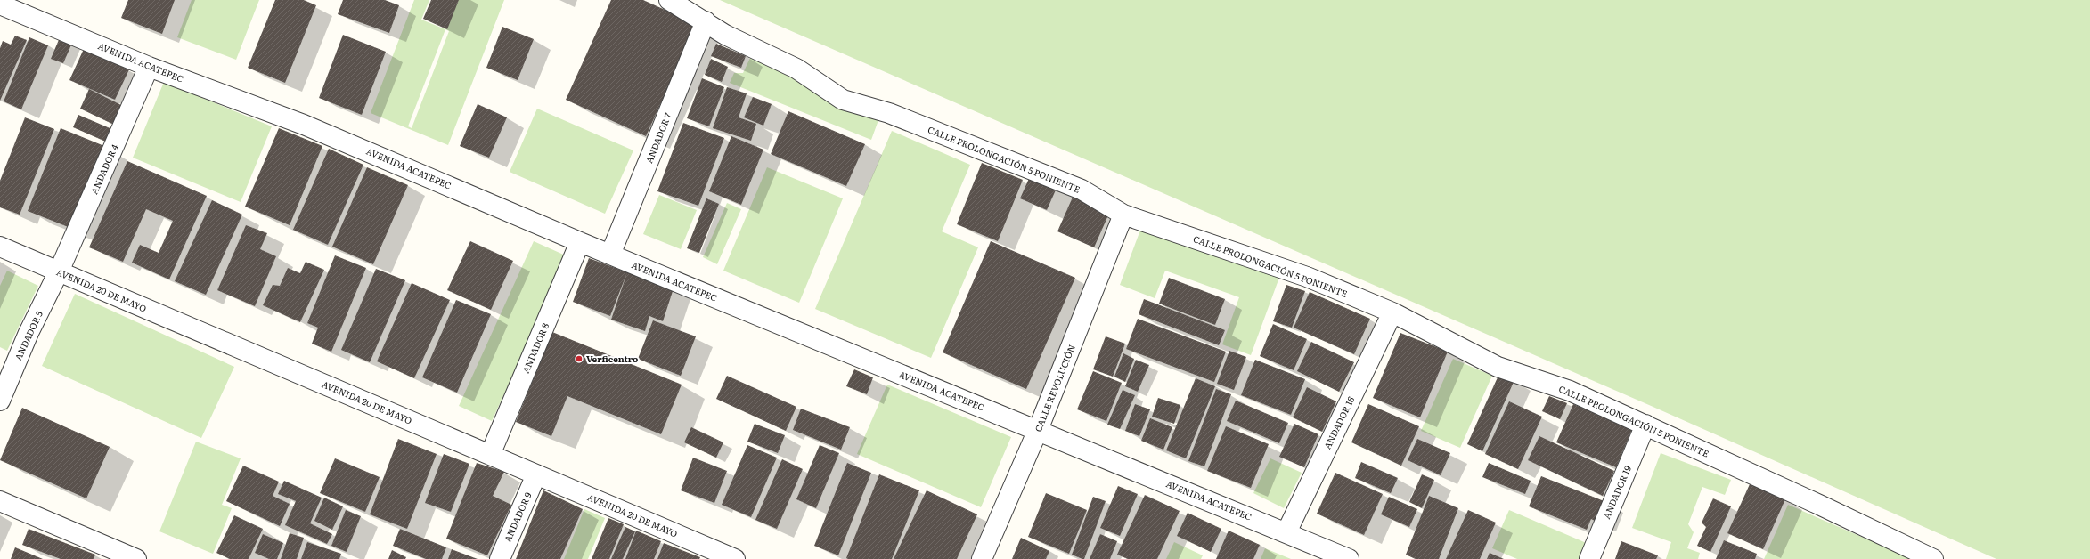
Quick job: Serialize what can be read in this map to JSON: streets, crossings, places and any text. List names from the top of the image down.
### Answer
{
  "streets": {
    "street": [
      "AVENIDA ACATEPEC",
      "ANDADOR 7",
      "CALLE PROLONGACIÓN 5 PONIENTE",
      "ANDADOR 4",
      "AVENIDA 20 DE MAYO",
      "ANDADOR 5",
      "ANDADOR 8",
      "CALLE REVOLUCIÓN",
      "ANDADOR 16",
      "ANDADOR 19",
      "ANDADOR 9"
    ]
  },
  "crossings": [
    ["AVENIDA ACATEPEC", "ANDADOR 7"],
    ["AVENIDA ACATEPEC", "ANDADOR 4"],
    ["AVENIDA ACATEPEC", "ANDADOR 8"],
    ["AVENIDA ACATEPEC", "CALLE REVOLUCIÓN"],
    ["AVENIDA ACATEPEC", "ANDADOR 16"],
    ["ANDADOR 7", "CALLE PROLONGACIÓN 5 PONIENTE"],
    ["CALLE PROLONGACIÓN 5 PONIENTE", "CALLE REVOLUCIÓN"],
    ["CALLE PROLONGACIÓN 5 PONIENTE", "ANDADOR 16"],
    ["CALLE PROLONGACIÓN 5 PONIENTE", "ANDADOR 19"],
    ["ANDADOR 4", "AVENIDA 20 DE MAYO"],
    ["ANDADOR 4", "ANDADOR 5"],
    ["AVENIDA 20 DE MAYO", "ANDADOR 5"],
    ["AVENIDA 20 DE MAYO", "ANDADOR 8"],
    ["AVENIDA 20 DE MAYO", "ANDADOR 9"]
  ],
  "places": ["Verficentro"]
}
